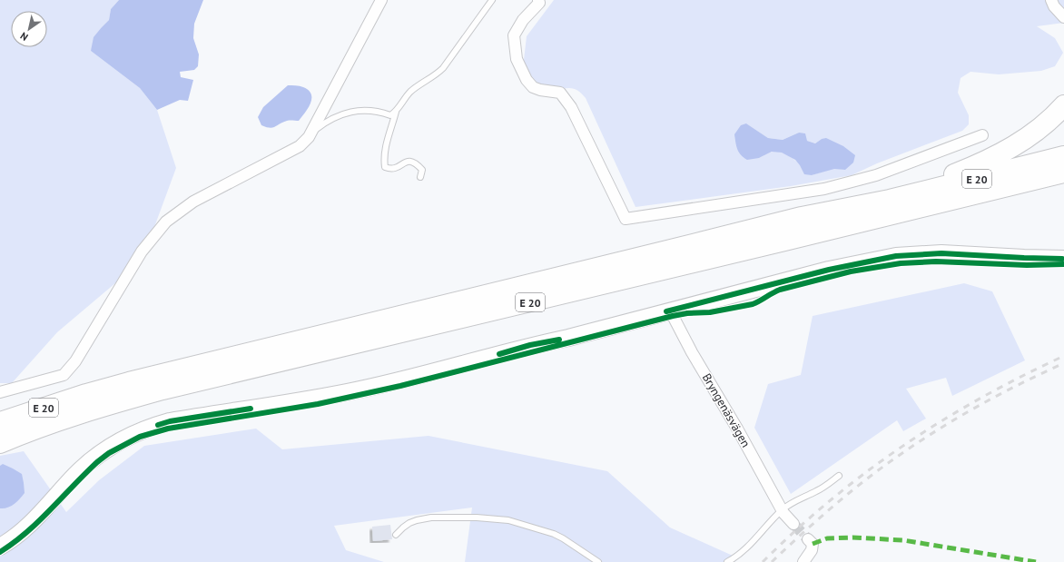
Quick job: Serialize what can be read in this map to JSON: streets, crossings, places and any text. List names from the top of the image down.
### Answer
{
  "streets": {
    "highway": ["E 20"],
    "street": ["Bryngenäsvägen"]
  },
  "north": "bottom left"
}
